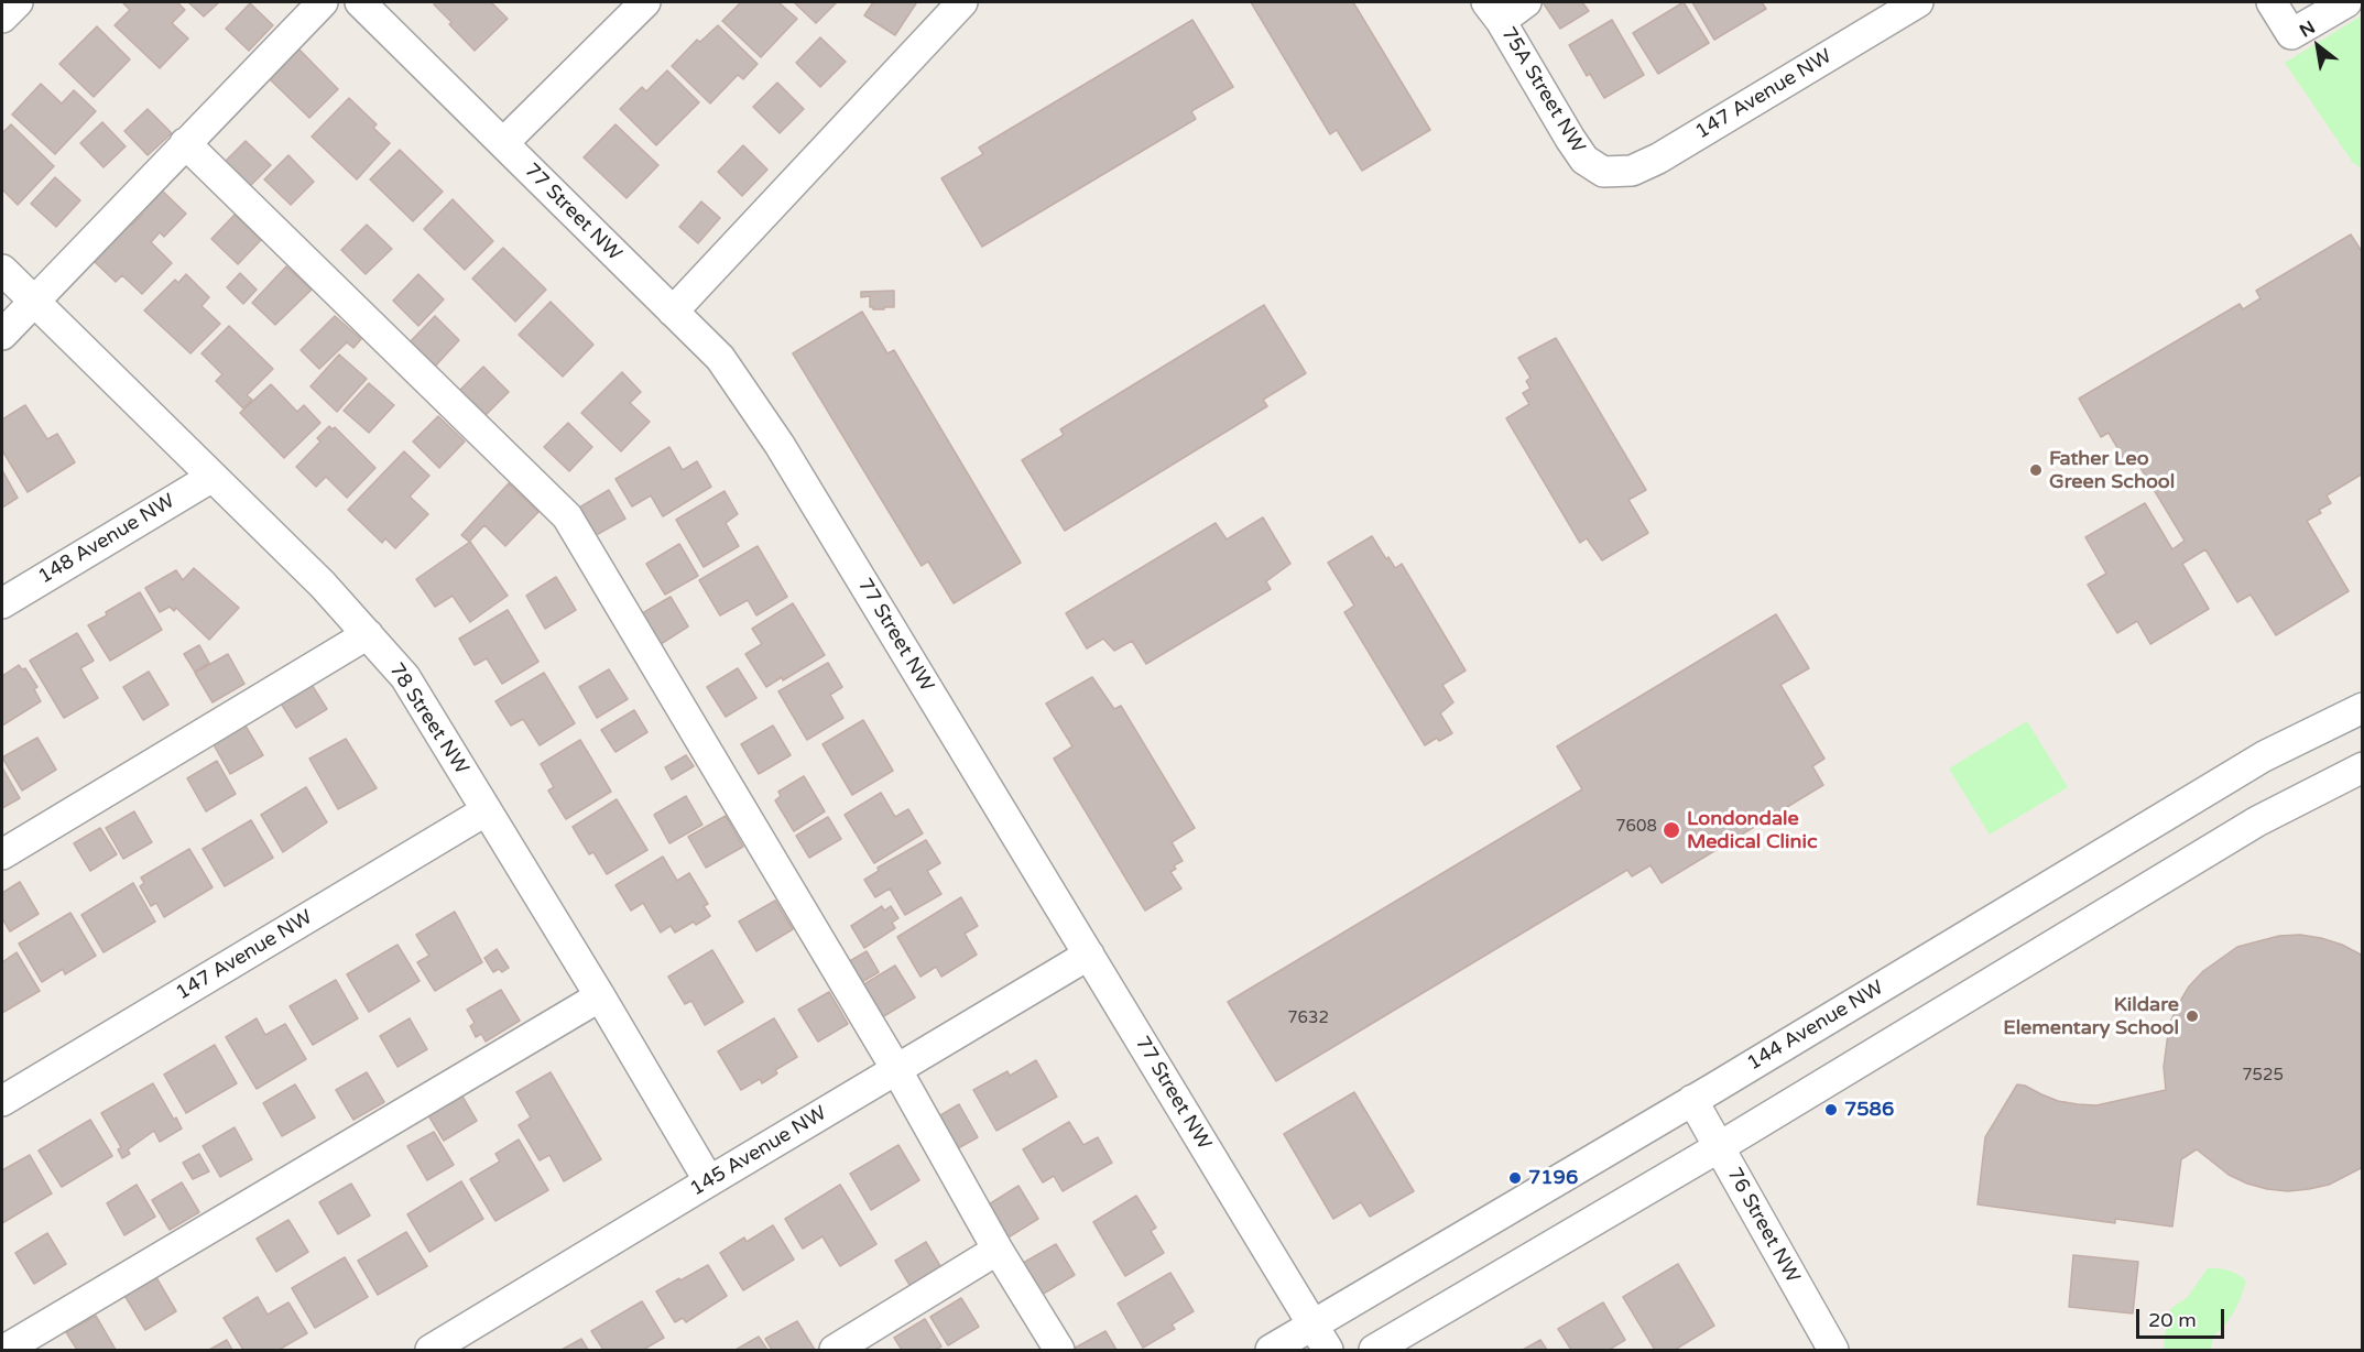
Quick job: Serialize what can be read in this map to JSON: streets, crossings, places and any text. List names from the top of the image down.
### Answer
{
  "streets": {
    "street": [
      "75A Street NW",
      "147 Avenue NW",
      "77 Street NW",
      "148 Avenue NW",
      "78 Street NW",
      "144 Avenue NW",
      "145 Avenue NW",
      "76 Street NW"
    ]
  },
  "crossings": [
    ["75A Street NW", "147 Avenue NW"],
    ["147 Avenue NW", "78 Street NW"],
    ["77 Street NW", "144 Avenue NW"],
    ["77 Street NW", "145 Avenue NW"],
    ["148 Avenue NW", "78 Street NW"],
    ["78 Street NW", "145 Avenue NW"],
    ["144 Avenue NW", "76 Street NW"]
  ],
  "places": [
    "Father Leo Green School",
    "Londondale Medical Clinic",
    "Kildare Elementary School",
    "7586",
    "7196"
  ],
  "house_numbers": ["7608", "7632", "7525"],
  "scale_bar": "20 m",
  "north": "top left"
}
